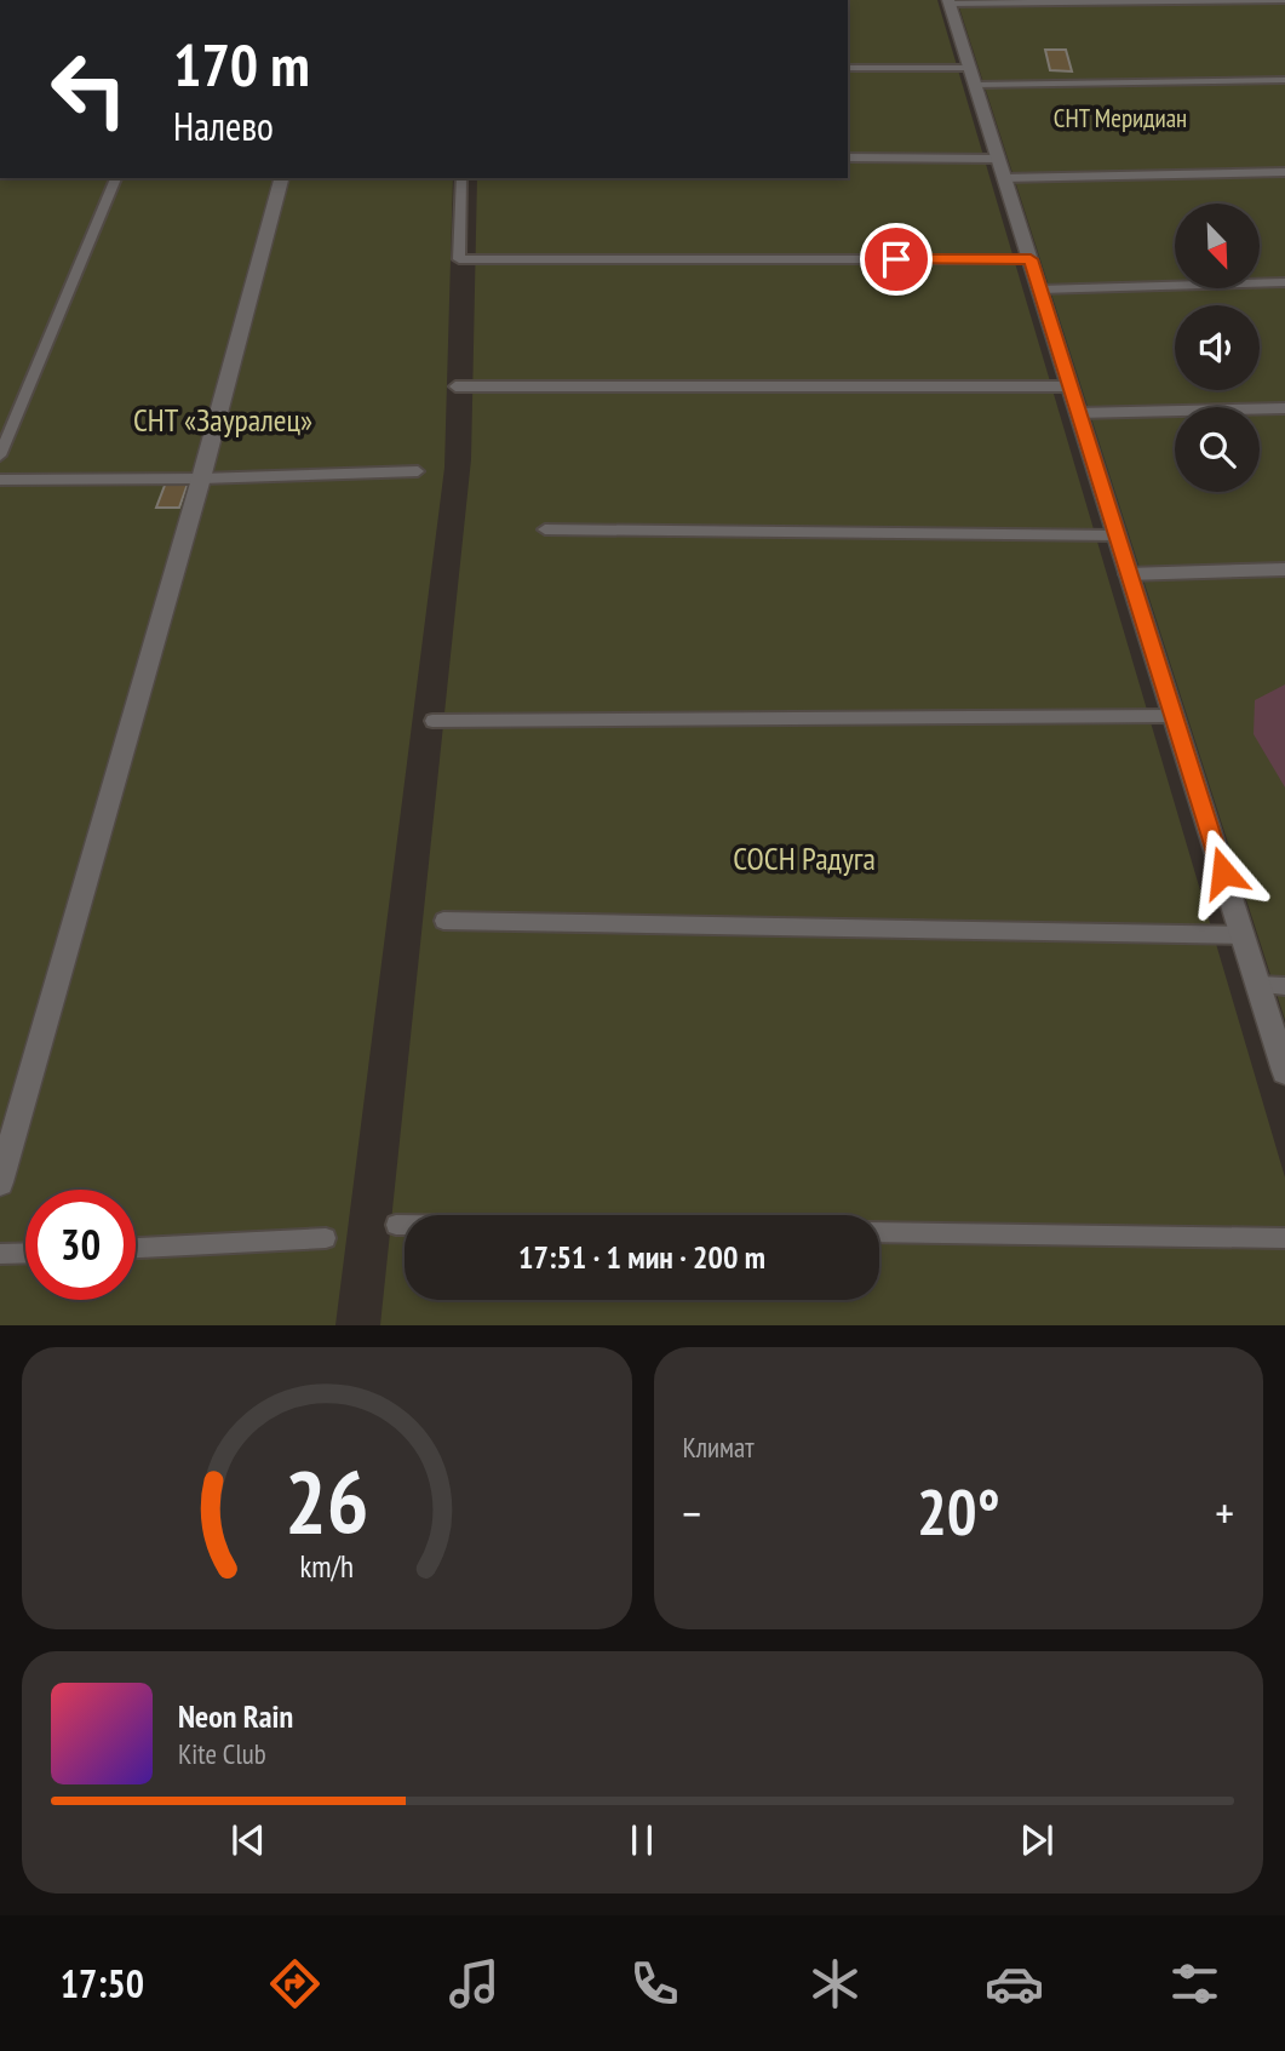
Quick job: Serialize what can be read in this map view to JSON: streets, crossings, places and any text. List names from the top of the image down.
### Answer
{
  "parks": ["СНТ Меридиан", "СНТ «Зауралец»", "СОСН Радуга"],
  "north": "bottom right",
  "page": {
    "turn": ["170 m", "Налево"],
    "limit": "30",
    "trip": "17:51 · 1 мин · 200 m",
    "tile": "Климат",
    "heat": ["−", "20°", "+"],
    "song": ["Neon Rain", "Kite Club"],
    "tabs": "17:50",
    "gauge": ["26", "km/h"]
  }
}
